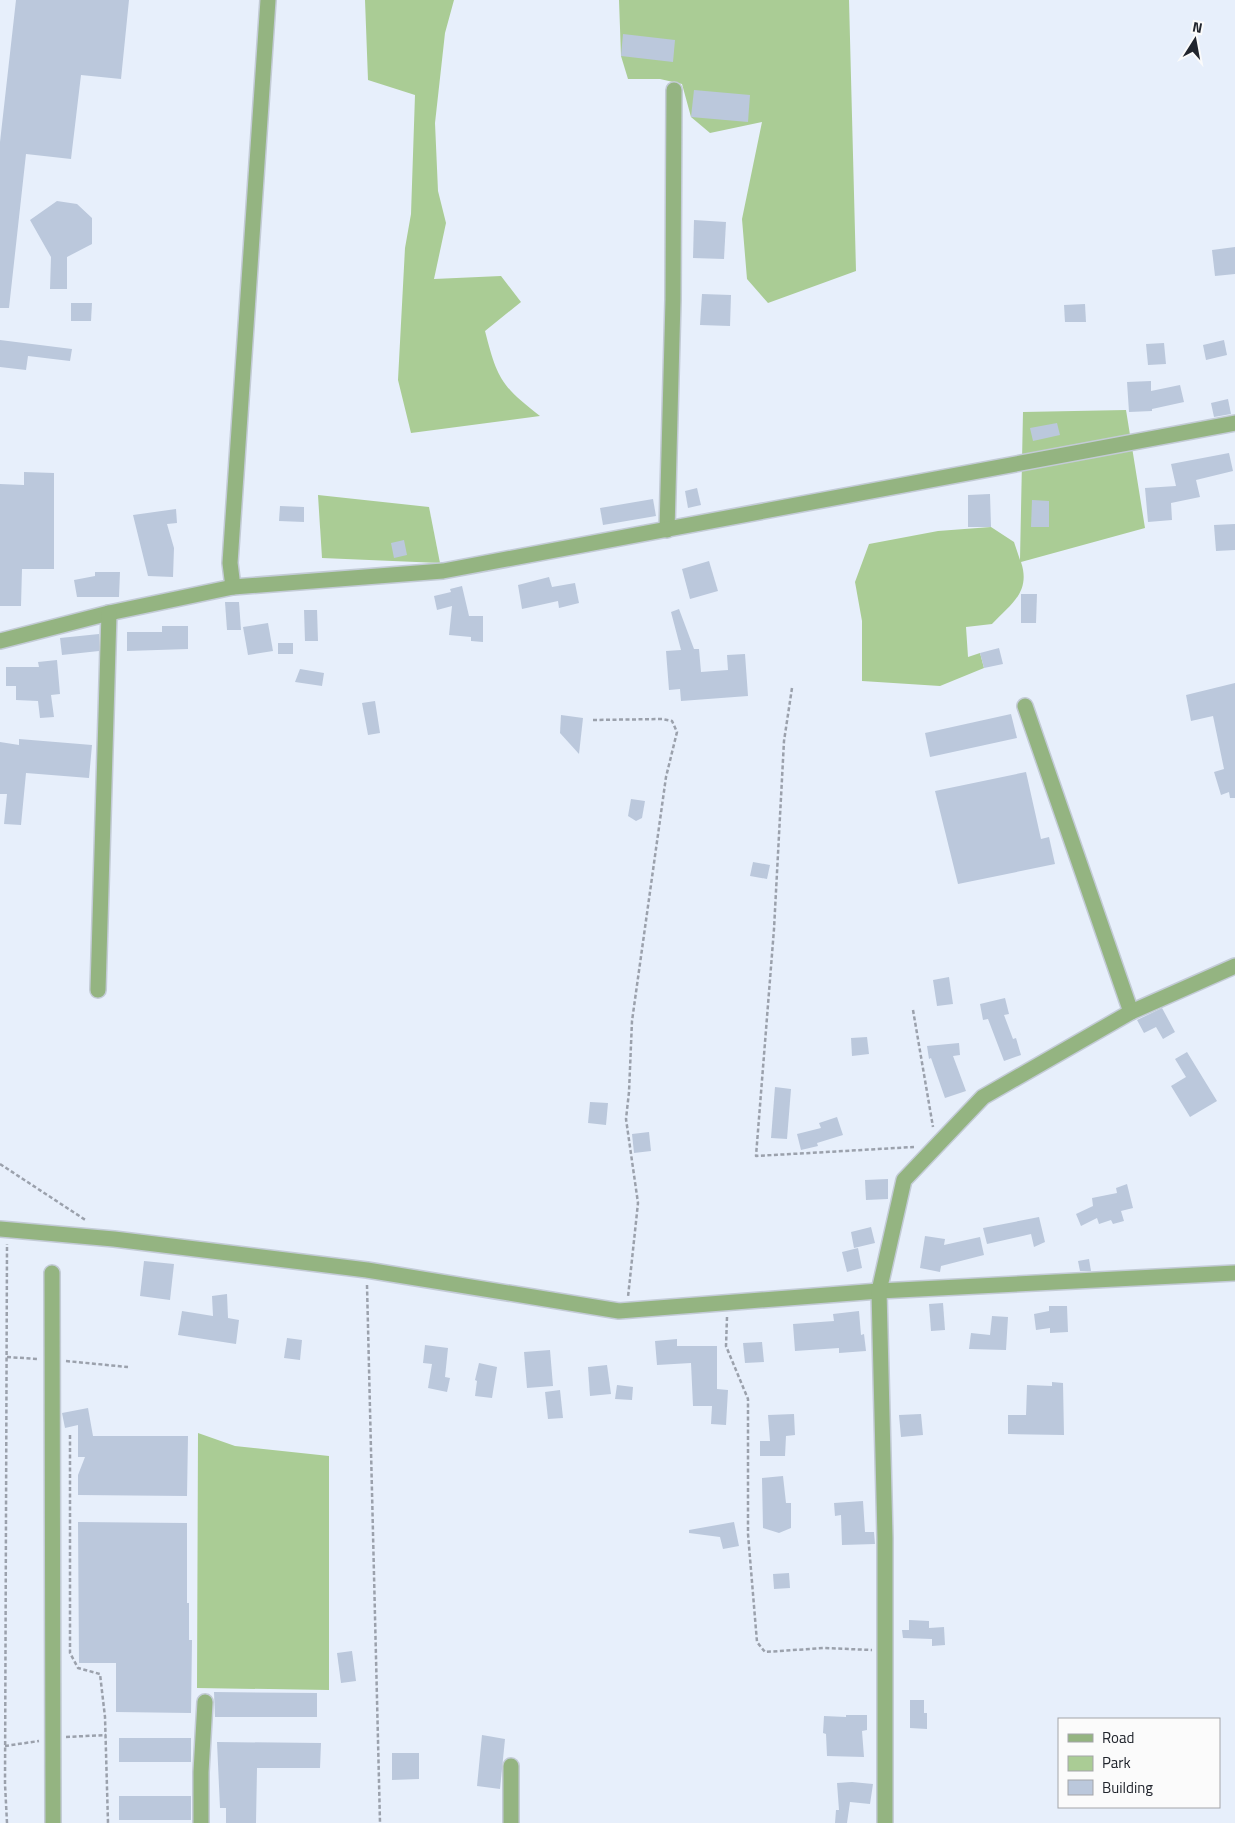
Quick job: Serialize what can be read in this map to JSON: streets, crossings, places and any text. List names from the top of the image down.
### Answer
{
  "legend": ["Road", "Park", "Building"],
  "north": "top"
}
